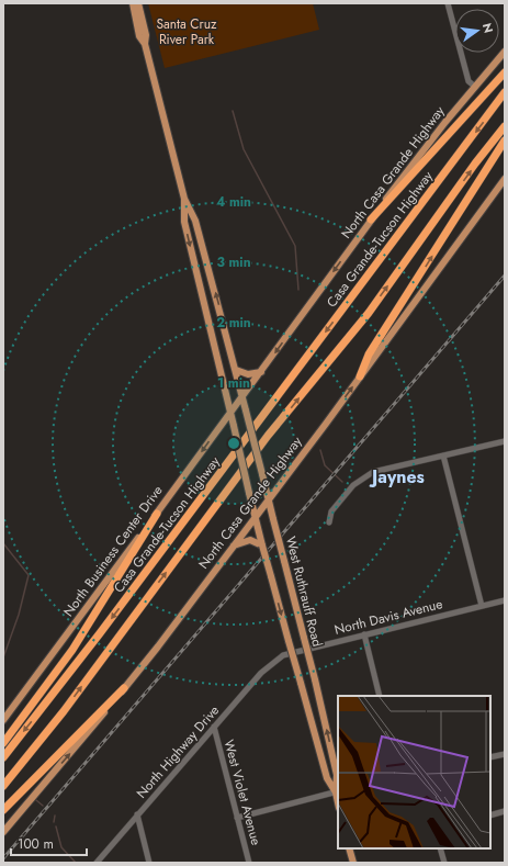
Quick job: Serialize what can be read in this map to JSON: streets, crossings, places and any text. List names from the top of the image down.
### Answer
{
  "streets": {
    "highway": ["Casa Grande-Tucson Highway"],
    "main road": ["North Casa Grande Highway", "North Business Center Drive", "West Ruthrauff Road"],
    "street": ["North Davis Avenue", "North Highway Drive", "West Violet Avenue"]
  },
  "crossings": [
    ["North Casa Grande Highway", "North Business Center Drive"],
    ["North Casa Grande Highway", "West Ruthrauff Road"],
    ["North Business Center Drive", "West Ruthrauff Road"],
    ["North Davis Avenue", "North Highway Drive"],
    ["North Highway Drive", "West Violet Avenue"]
  ],
  "districts": ["Jaynes"],
  "parks": ["Santa Cruz River Park"],
  "scale_bar": "100 m",
  "north": "right",
  "rings": [
    "4 min",
    "3 min",
    "2 min",
    "1 min"
  ]
}
